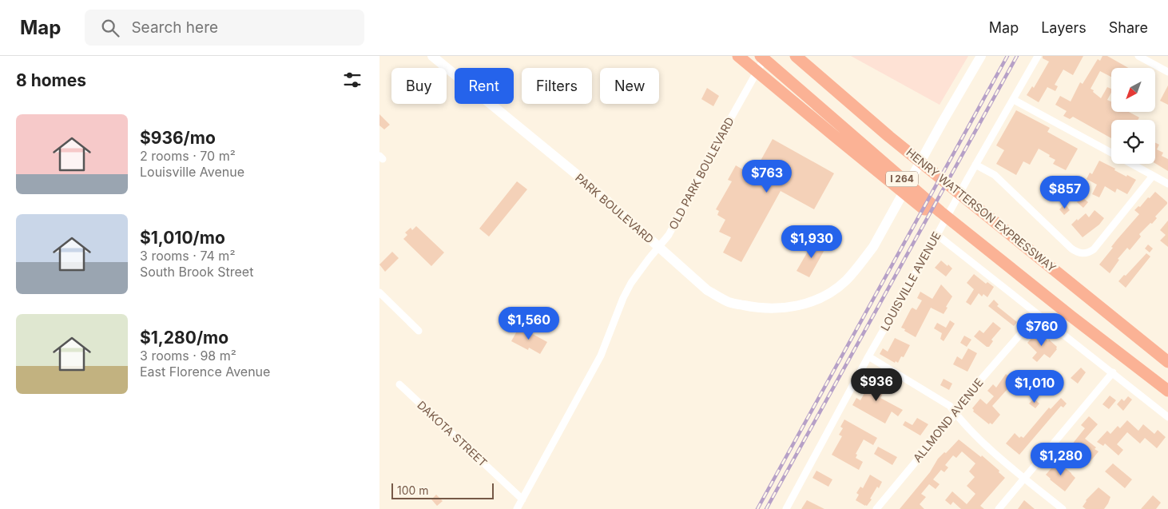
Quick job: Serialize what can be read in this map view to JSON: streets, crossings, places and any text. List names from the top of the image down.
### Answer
{
  "streets": {
    "highway": ["I 264", "HENRY WATTERSON EXPRESSWAY"],
    "main road": ["PARK BOULEVARD"],
    "street": [
      "OLD PARK BOULEVARD",
      "LOUISVILLE AVENUE",
      "ALLMOND AVENUE",
      "DAKOTA STREET"
    ]
  },
  "crossings": [
    ["OLD PARK BOULEVARD", "PARK BOULEVARD"],
    ["PARK BOULEVARD", "DAKOTA STREET"]
  ],
  "scale_bar": "100 m",
  "north": "bottom left",
  "page": {
    "header": "Map",
    "search": "Search here",
    "nav": ["Map", "Layers", "Share"],
    "heading": "8 homes",
    "chip": [
      "Buy",
      "Rent",
      "Filters",
      "New"
    ],
    "list": [
      {
        "name": "$936/mo",
        "note": "2 rooms · 70 m² · Louisville Avenue"
      },
      {
        "name": "$1,010/mo",
        "note": "3 rooms · 74 m² · South Brook Street"
      },
      {
        "name": "$1,280/mo",
        "note": "3 rooms · 98 m² · East Florence Avenue"
      }
    ],
    "price": [
      "$763",
      "$857",
      "$1,930",
      "$1,560",
      "$760",
      "$936",
      "$1,010",
      "$1,280"
    ],
    "scale": "100 m"
  }
}
